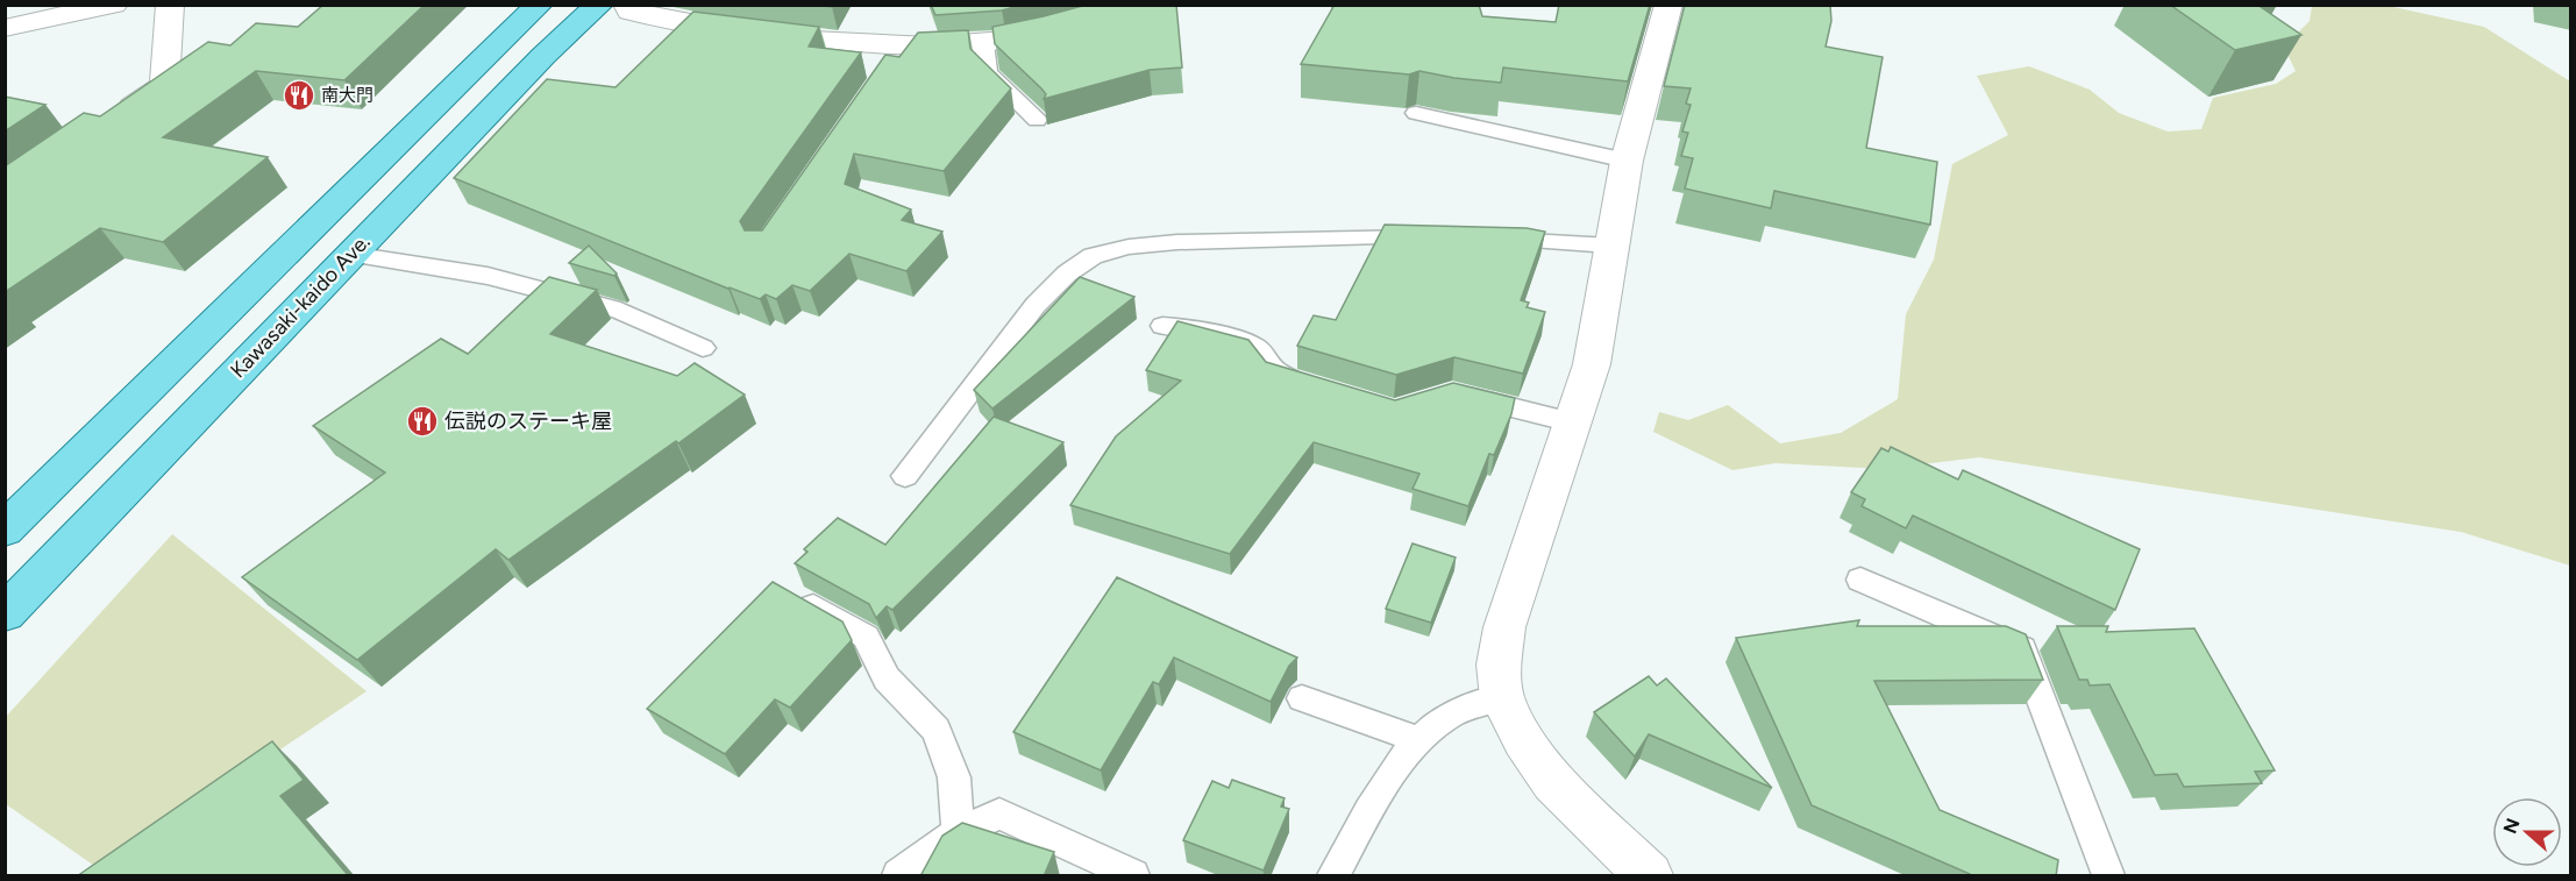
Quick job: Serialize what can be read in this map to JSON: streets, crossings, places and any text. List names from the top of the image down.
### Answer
{
  "streets": {
    "main road": ["Kawasaki-kaido Ave."]
  },
  "places": {
    "restaurant": ["南大門", "伝説のステーキ屋"]
  },
  "north": "left"
}
